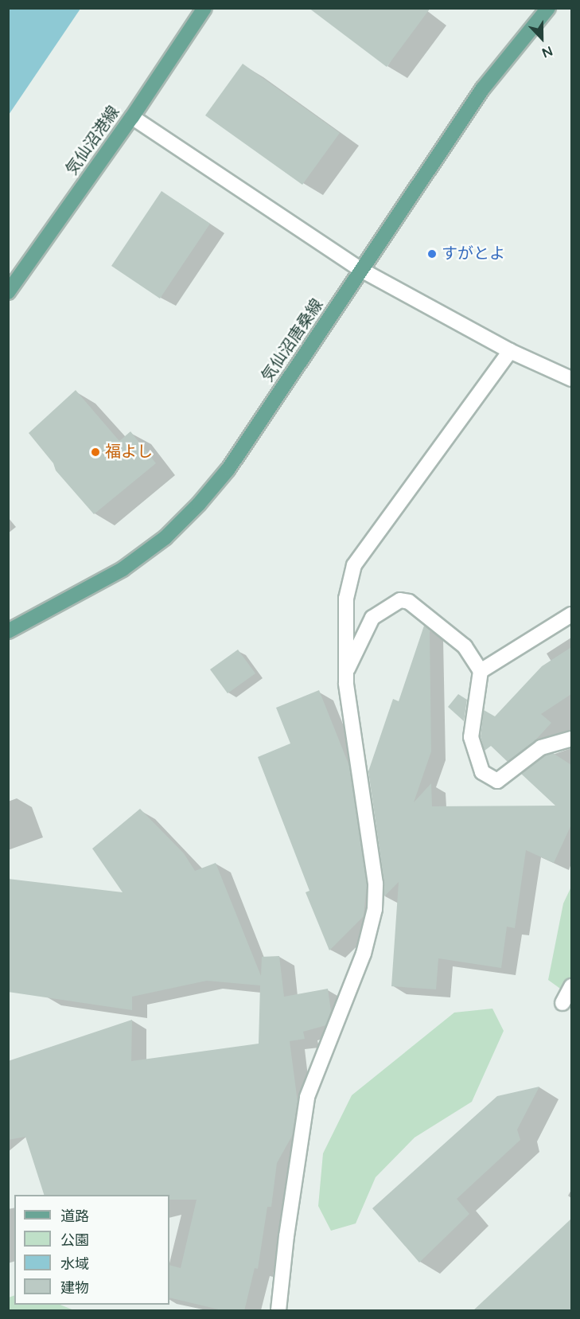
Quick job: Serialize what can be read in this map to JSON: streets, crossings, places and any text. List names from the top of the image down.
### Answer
{
  "streets": {
    "main road": ["気仙沼港線", "気仙沼唐桑線"]
  },
  "places": ["すがとよ", "福よし"],
  "legend": [
    "道路",
    "公園",
    "水域",
    "建物"
  ],
  "north": "bottom"
}
